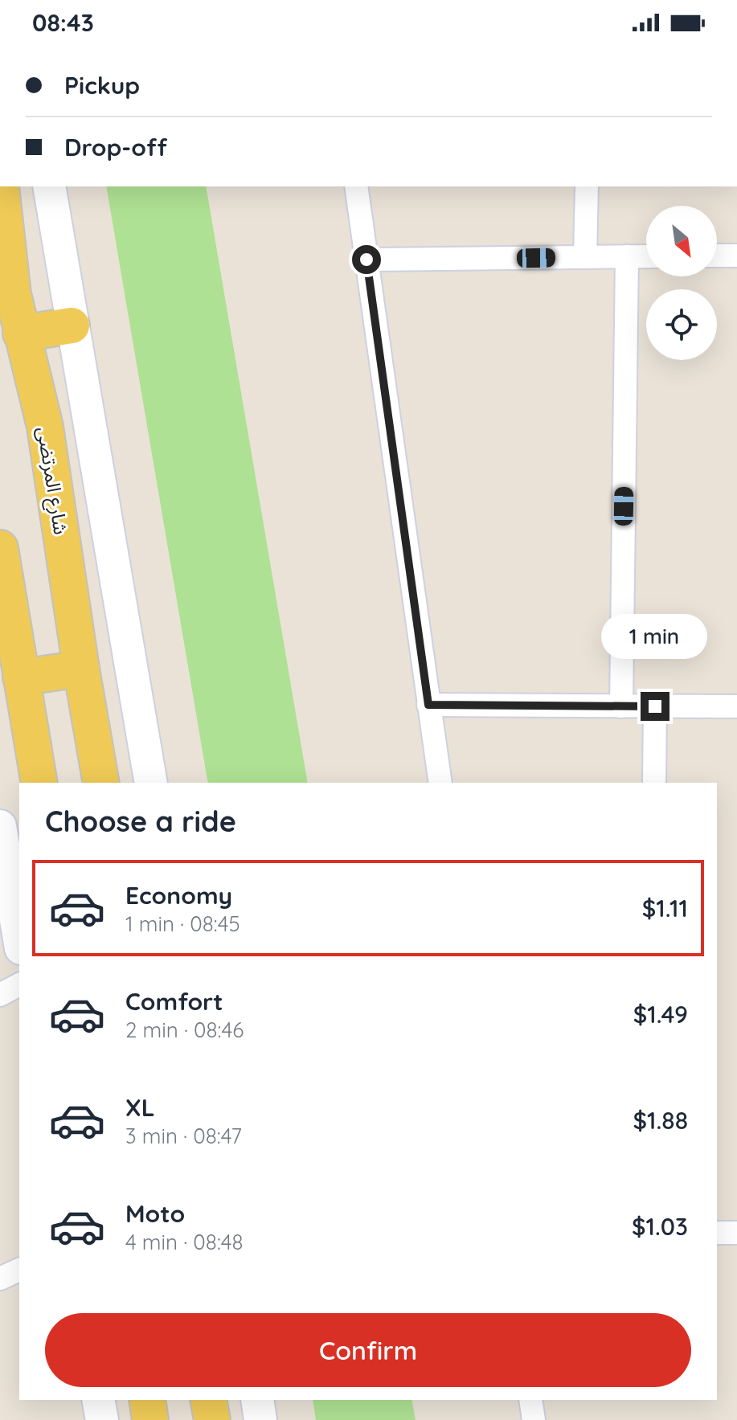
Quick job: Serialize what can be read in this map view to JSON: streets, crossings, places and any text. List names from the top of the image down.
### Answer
{
  "streets": {
    "main road": ["شارع المرتضى"]
  },
  "north": "bottom right",
  "page": {
    "status": "08:43",
    "banner": ["Pickup", "Drop-off"],
    "bubble": "1 min",
    "heading": "Choose a ride",
    "list": [
      {
        "name": "Economy",
        "note": "1 min · 08:45",
        "value": "$1.11"
      },
      {
        "name": "Comfort",
        "note": "2 min · 08:46",
        "value": "$1.49"
      },
      {
        "name": "XL",
        "note": "3 min · 08:47",
        "value": "$1.88"
      },
      {
        "name": "Moto",
        "note": "4 min · 08:48",
        "value": "$1.03"
      }
    ],
    "buttons": "Confirm"
  }
}
